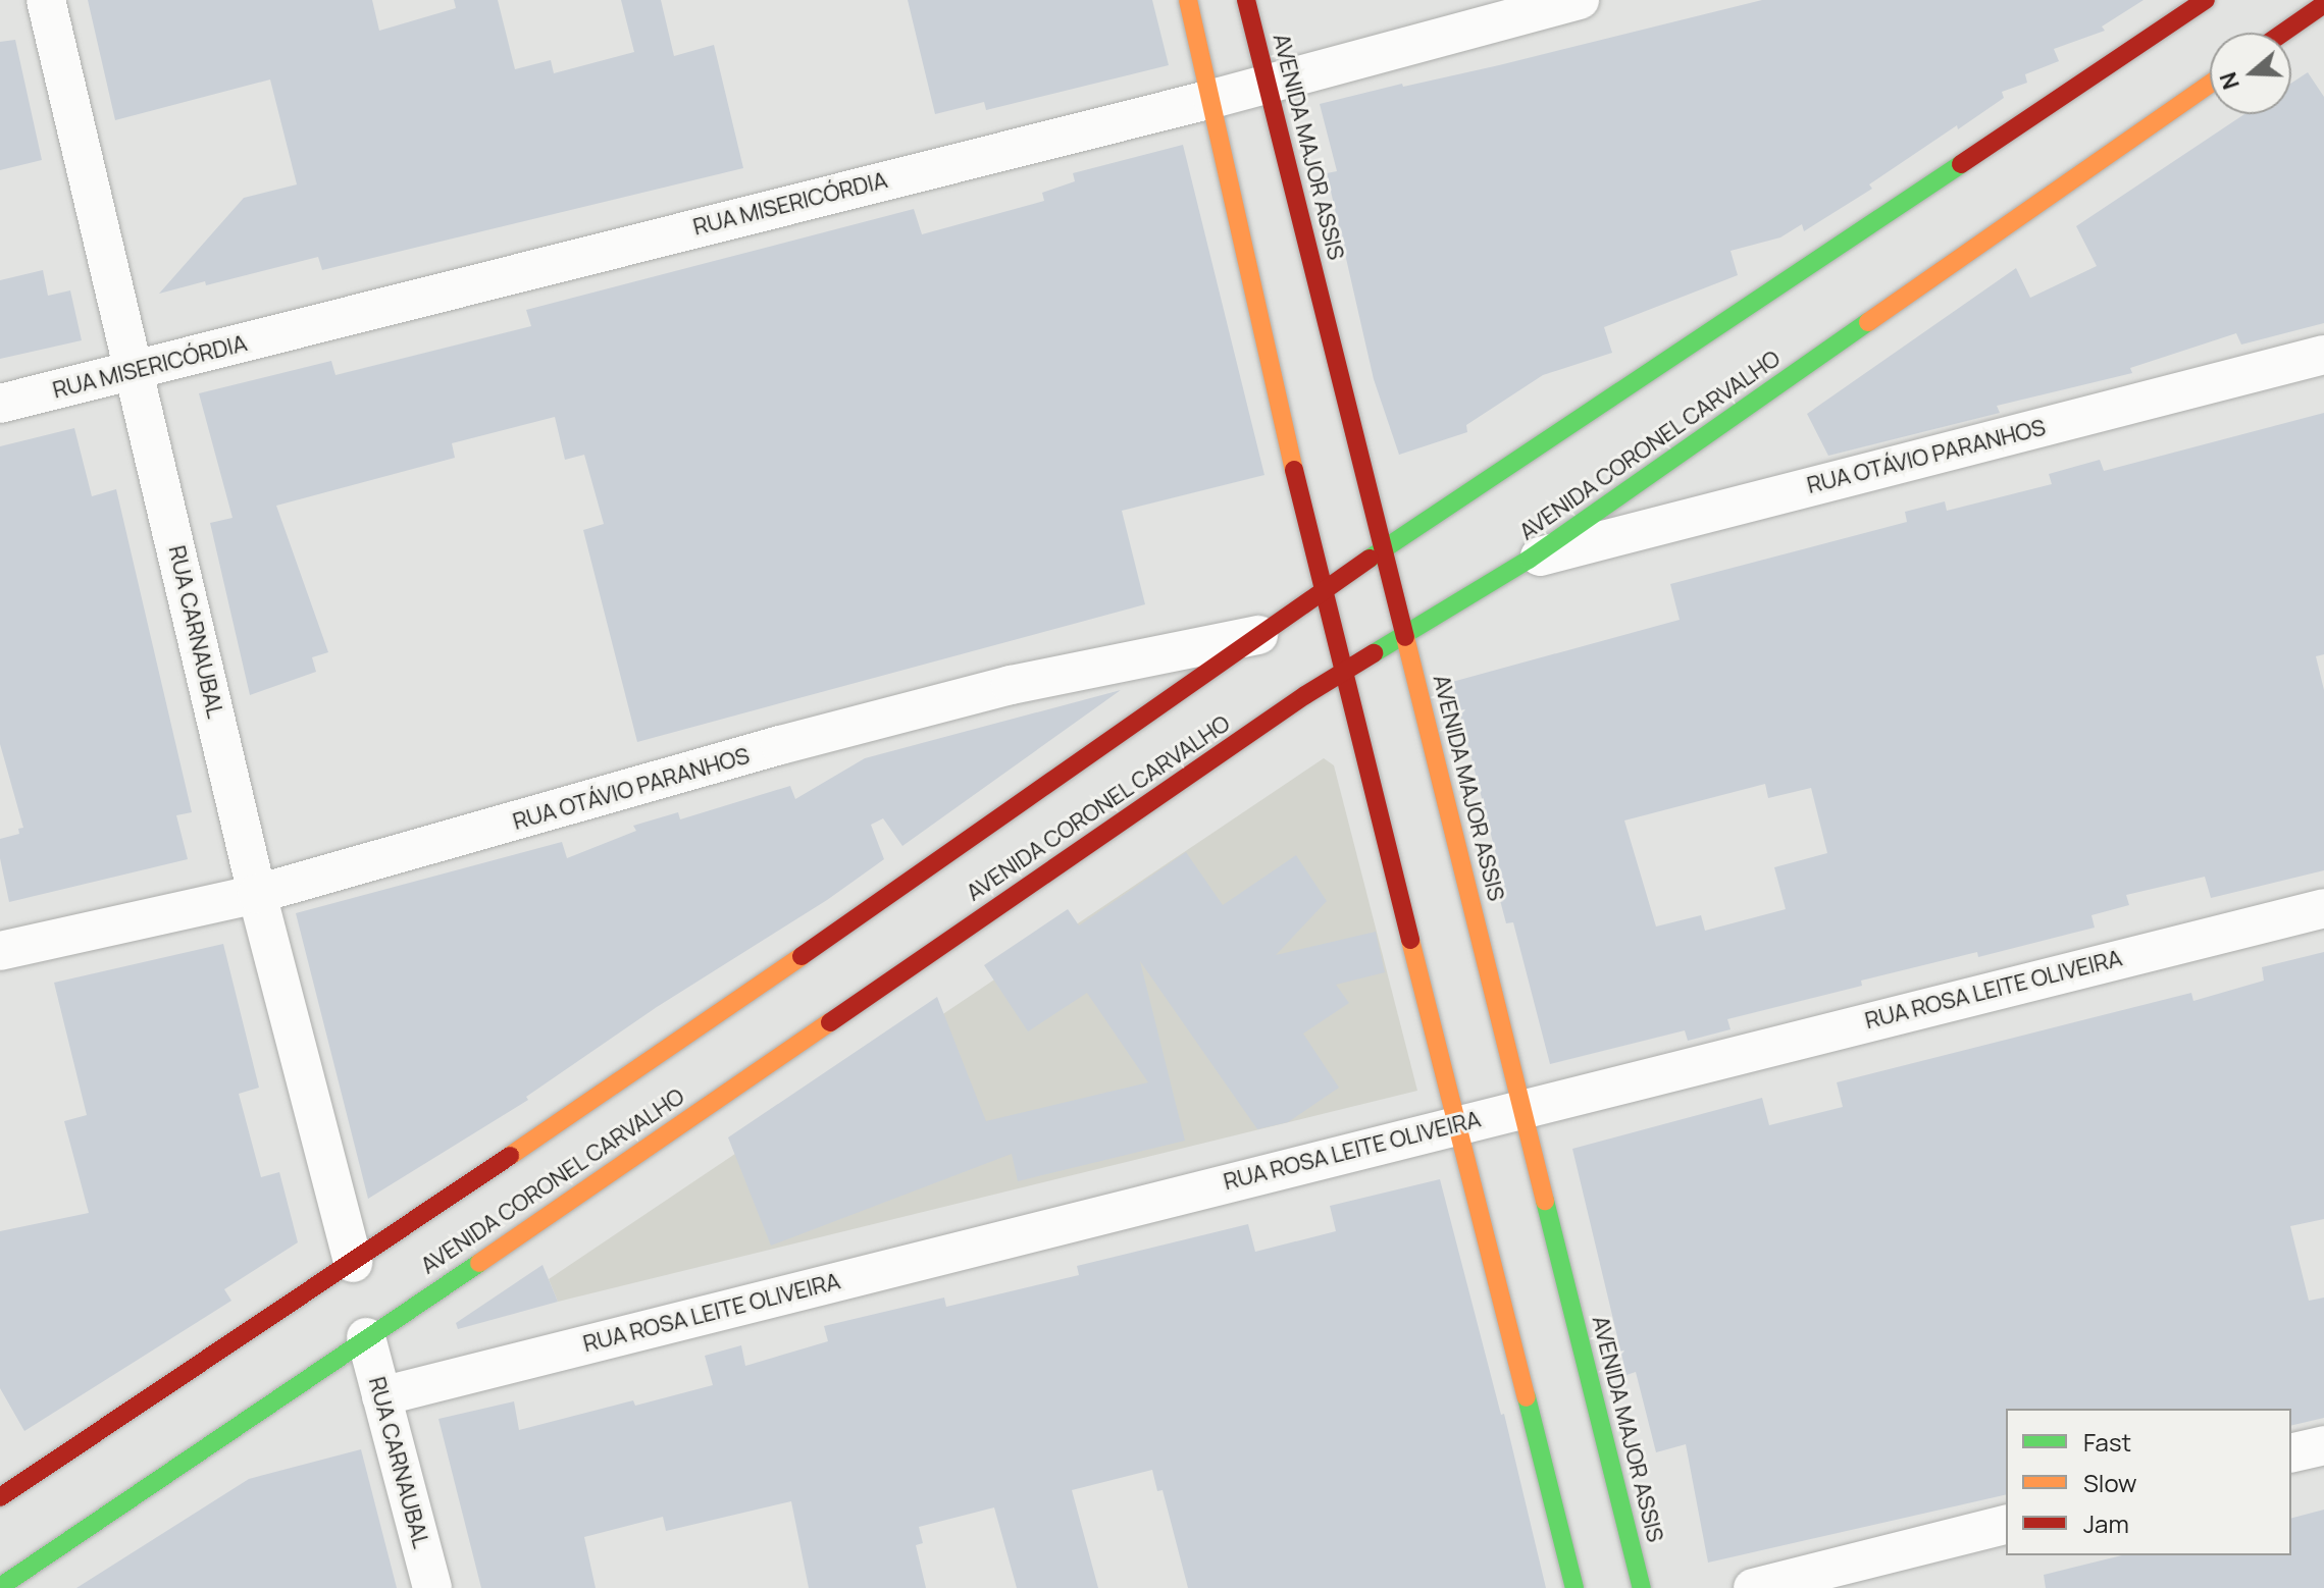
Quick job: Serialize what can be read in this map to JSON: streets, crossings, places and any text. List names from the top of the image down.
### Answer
{
  "streets": {
    "main road": ["AVENIDA MAJOR ASSIS", "AVENIDA CORONEL CARVALHO"],
    "street": [
      "RUA MISERICÓRDIA",
      "RUA OTÁVIO PARANHOS",
      "RUA CARNAUBAL",
      "RUA ROSA LEITE OLIVEIRA"
    ]
  },
  "crossings": [
    ["AVENIDA MAJOR ASSIS", "RUA MISERICÓRDIA"],
    ["AVENIDA MAJOR ASSIS", "AVENIDA CORONEL CARVALHO"],
    ["AVENIDA MAJOR ASSIS", "RUA ROSA LEITE OLIVEIRA"],
    ["RUA MISERICÓRDIA", "RUA CARNAUBAL"],
    ["AVENIDA CORONEL CARVALHO", "RUA OTÁVIO PARANHOS"],
    ["AVENIDA CORONEL CARVALHO", "RUA CARNAUBAL"],
    ["RUA OTÁVIO PARANHOS", "RUA CARNAUBAL"],
    ["RUA CARNAUBAL", "RUA ROSA LEITE OLIVEIRA"]
  ],
  "legend": ["Fast", "Slow", "Jam"],
  "north": "left"
}
